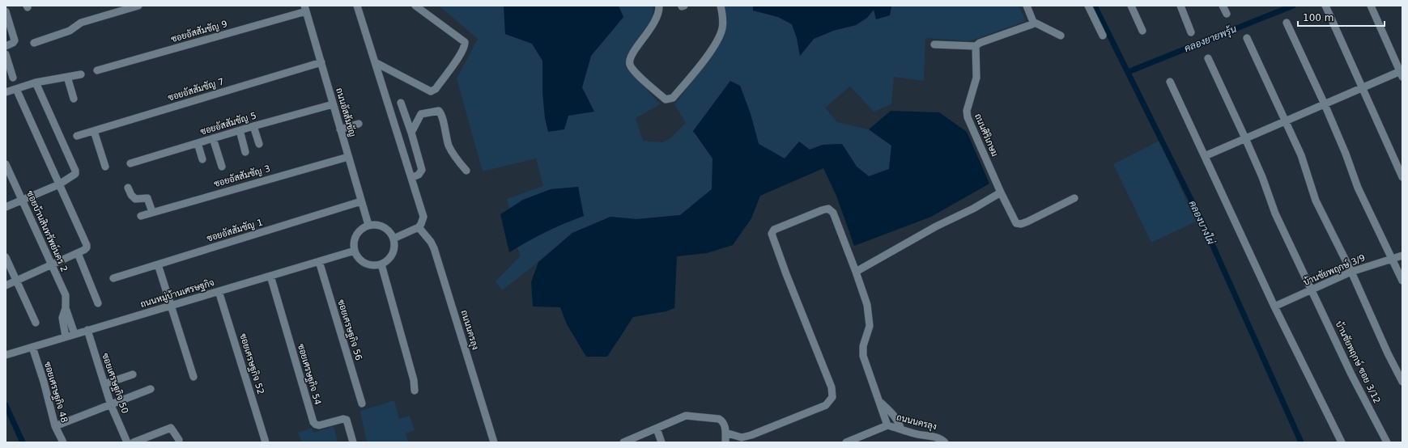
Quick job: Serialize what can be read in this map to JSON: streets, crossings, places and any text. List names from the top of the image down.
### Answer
{
  "streets": {
    "street": [
      "ซอยอัสสัมชัญ 9",
      "ซอยอัสสัมชัญ 7",
      "ถนนอัสสัมชัญ",
      "ซอยอัสสัมชัญ 5",
      "ถนนศิริเกษม",
      "ซอยอัสสัมชัญ 3",
      "ซอยอัสสัมชัญ 1",
      "ซอยบ้านสินทรัพย์นคร 2",
      "บ้านชัยพฤกษ์ 3/9",
      "ถนนหมู่บ้านเศรษฐกิจ",
      "ซอยเศรษฐกิจ 56",
      "ถนนนครลุง",
      "บ้านชัยพฤกษ์ ซอย 3/12",
      "ซอยเศรษฐกิจ 52",
      "ซอยเศรษฐกิจ 54",
      "ซอยเศรษฐกิจ 50",
      "ซอยเศรษฐกิจ 48"
    ]
  },
  "crossings": [
    ["ซอยอัสสัมชัญ 9", "ถนนอัสสัมชัญ"],
    ["ซอยอัสสัมชัญ 7", "ถนนอัสสัมชัญ"],
    ["ถนนอัสสัมชัญ", "ซอยอัสสัมชัญ 5"],
    ["ถนนอัสสัมชัญ", "ซอยอัสสัมชัญ 3"],
    ["ถนนอัสสัมชัญ", "ซอยอัสสัมชัญ 1"],
    ["ถนนอัสสัมชัญ", "ถนนหมู่บ้านเศรษฐกิจ"],
    ["ซอยบ้านสินทรัพย์นคร 2", "ถนนหมู่บ้านเศรษฐกิจ"],
    ["บ้านชัยพฤกษ์ 3/9", "บ้านชัยพฤกษ์ ซอย 3/12"],
    ["ถนนหมู่บ้านเศรษฐกิจ", "ซอยเศรษฐกิจ 56"],
    ["ถนนหมู่บ้านเศรษฐกิจ", "ซอยเศรษฐกิจ 52"],
    ["ถนนหมู่บ้านเศรษฐกิจ", "ซอยเศรษฐกิจ 54"],
    ["ถนนหมู่บ้านเศรษฐกิจ", "ซอยเศรษฐกิจ 50"],
    ["ถนนหมู่บ้านเศรษฐกิจ", "ซอยเศรษฐกิจ 48"]
  ],
  "water": ["คลองยายพรุ้น", "คลองบางไผ่"],
  "scale_bar": "100 m"
}
